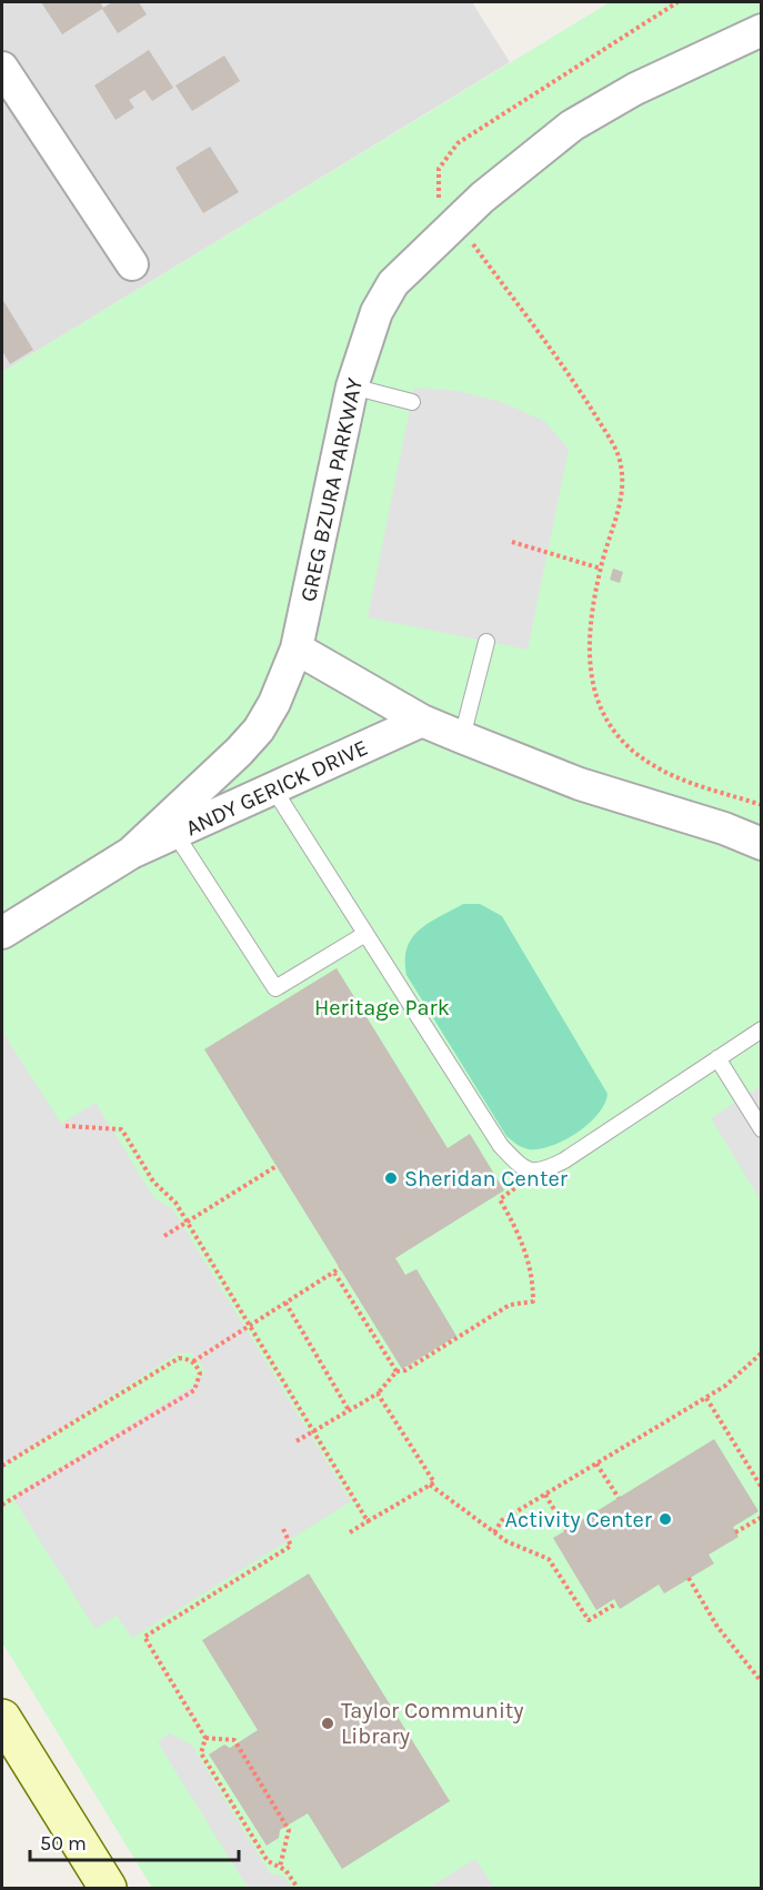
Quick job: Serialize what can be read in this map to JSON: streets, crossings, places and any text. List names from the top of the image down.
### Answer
{
  "streets": {
    "street": ["GREG BZURA PARKWAY", "ANDY GERICK DRIVE"]
  },
  "crossings": [
    ["GREG BZURA PARKWAY", "ANDY GERICK DRIVE"]
  ],
  "parks": ["Heritage Park"],
  "places": ["Sheridan Center", "Activity Center", "Taylor Community Library"],
  "scale_bar": "50 m"
}
